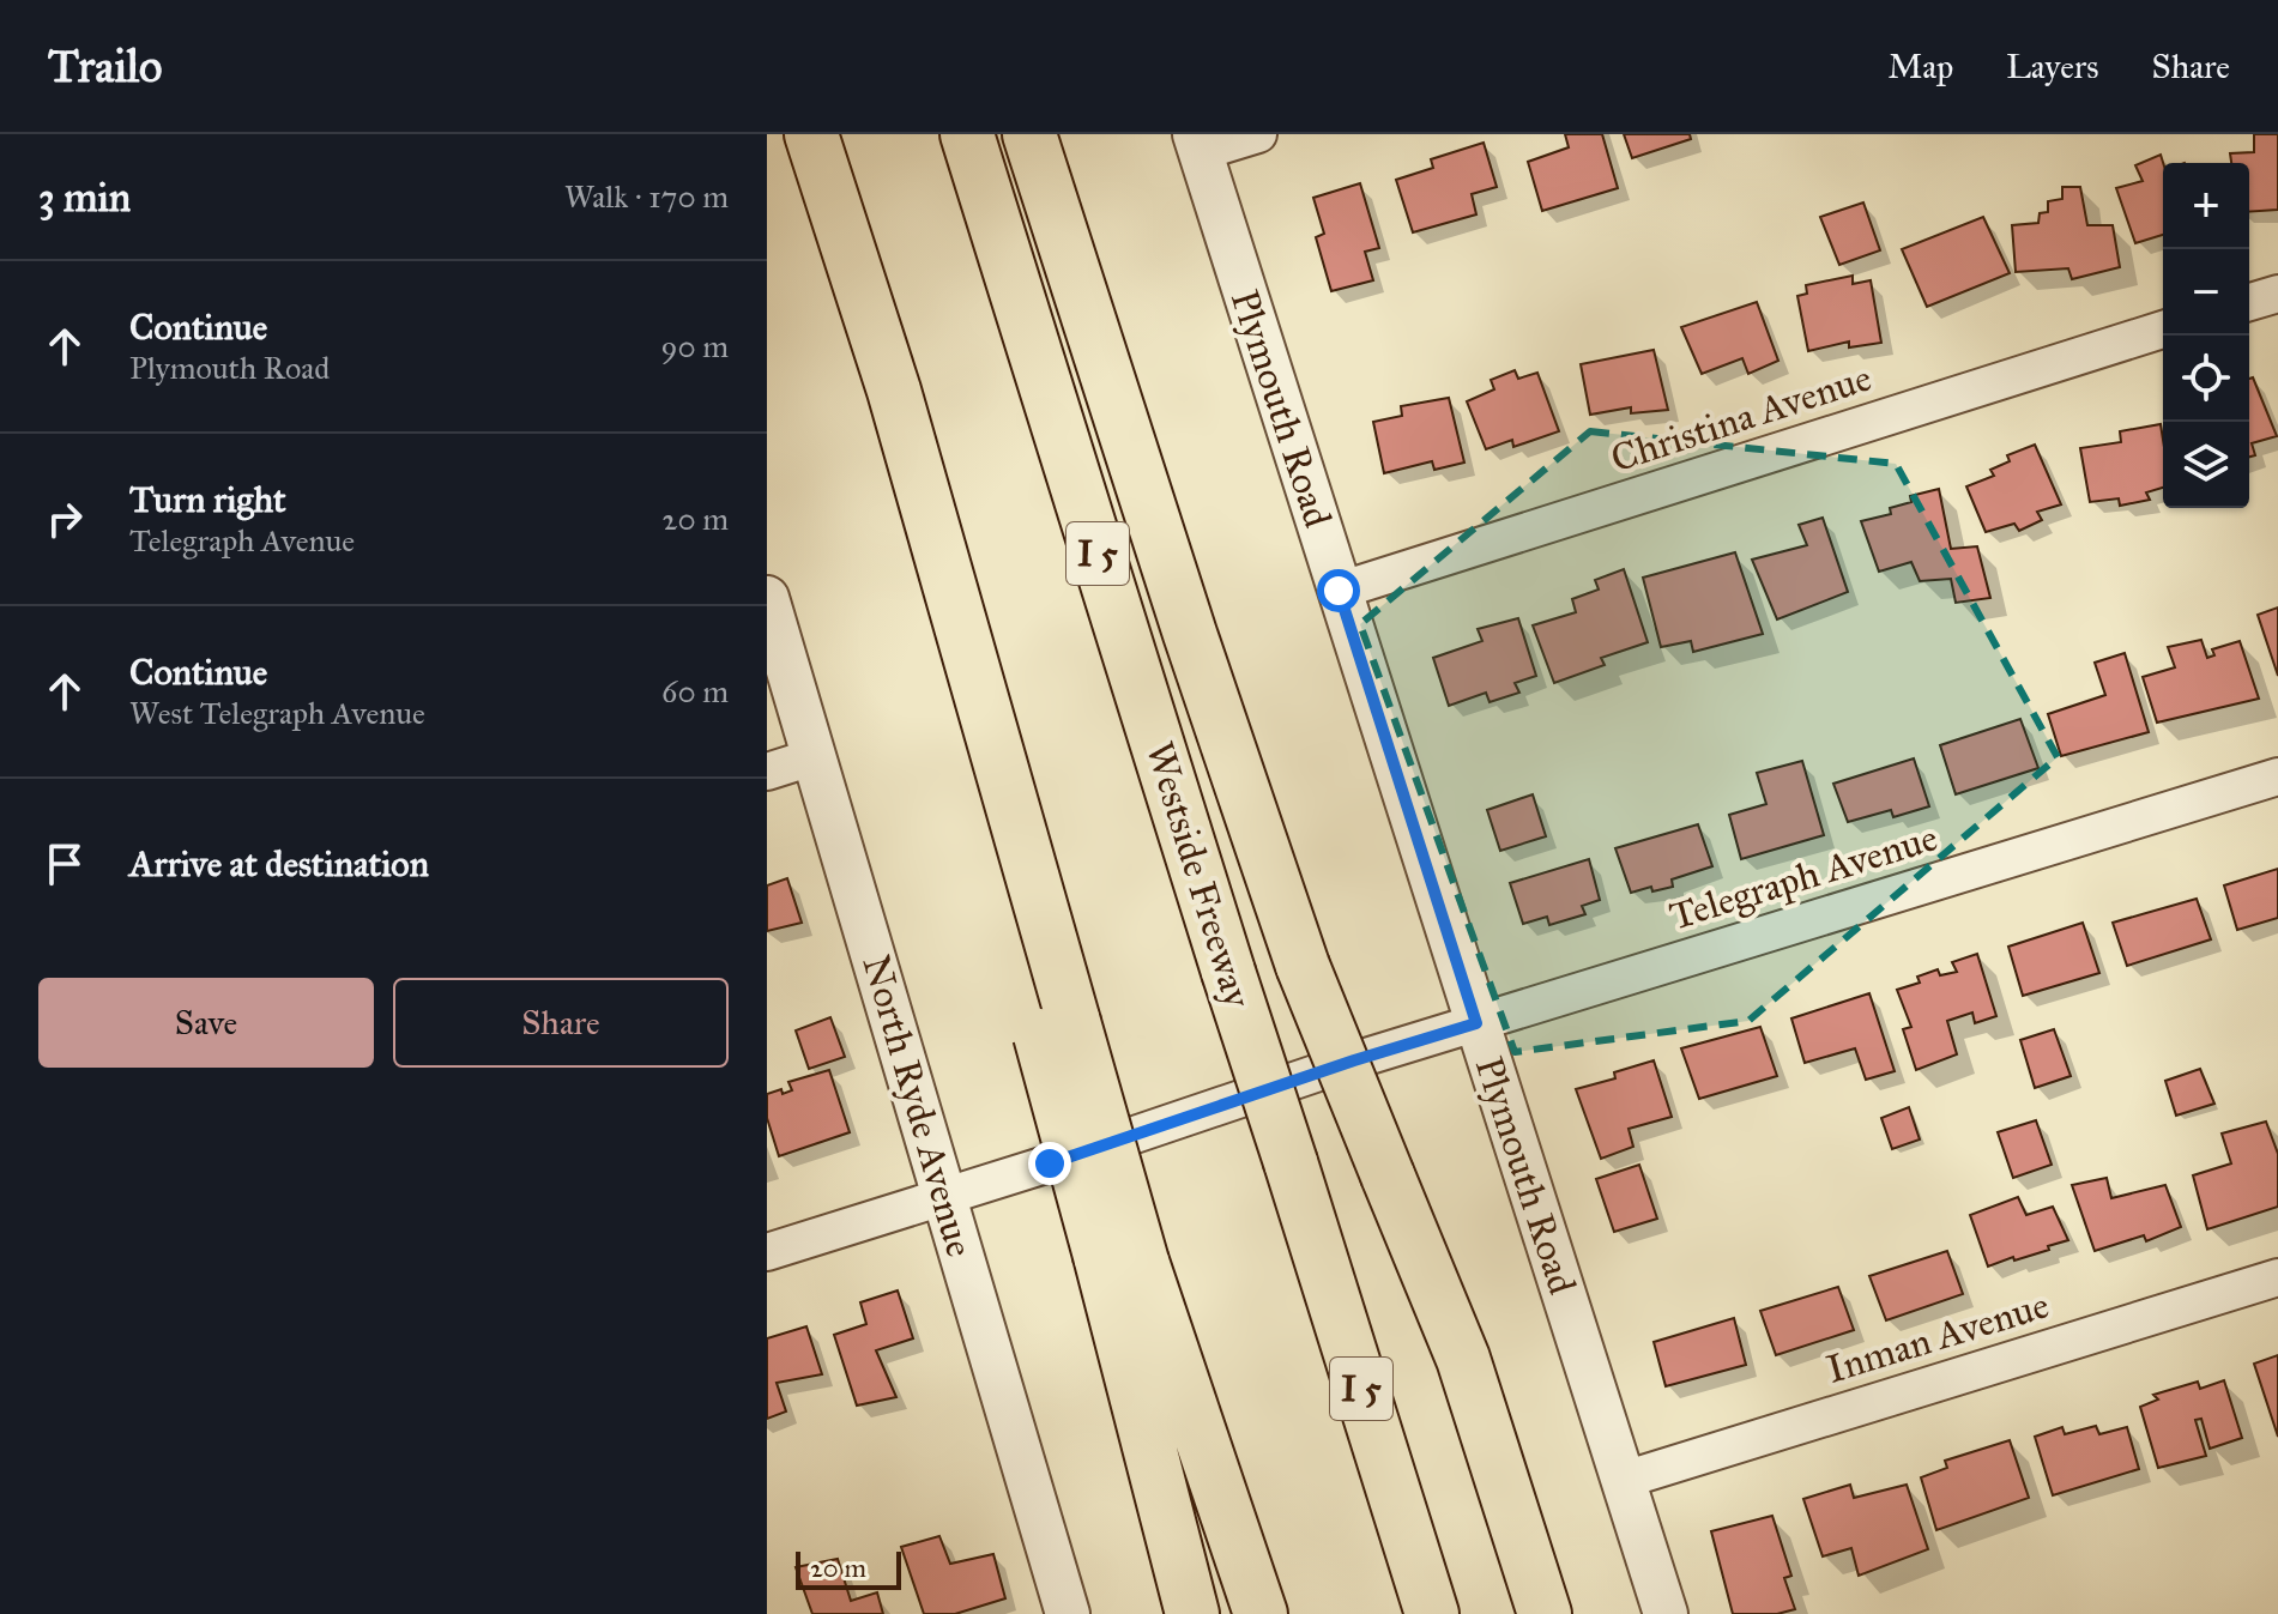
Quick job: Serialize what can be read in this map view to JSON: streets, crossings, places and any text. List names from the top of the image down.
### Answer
{
  "streets": {
    "highway": ["I 5", "Westside Freeway"],
    "street": [
      "Plymouth Road",
      "Christina Avenue",
      "Telegraph Avenue",
      "North Ryde Avenue",
      "Inman Avenue"
    ]
  },
  "crossings": [
    ["Plymouth Road", "Christina Avenue"],
    ["Plymouth Road", "Telegraph Avenue"],
    ["Plymouth Road", "Inman Avenue"],
    ["Telegraph Avenue", "North Ryde Avenue"]
  ],
  "scale_bar": "20 m",
  "page": {
    "header": "Trailo",
    "nav": ["Map", "Layers", "Share"],
    "heading": ["3 min", "Walk · 170 m"],
    "map_buttons": ["+", "−"],
    "list": [
      ["Continue", "Plymouth Road", "90 m"],
      ["Turn right", "Telegraph Avenue", "20 m"],
      ["Continue", "West Telegraph Avenue", "60 m"],
      "Arrive at destination"
    ],
    "buttons": ["Save", "Share"],
    "scale": "20 m"
  }
}
